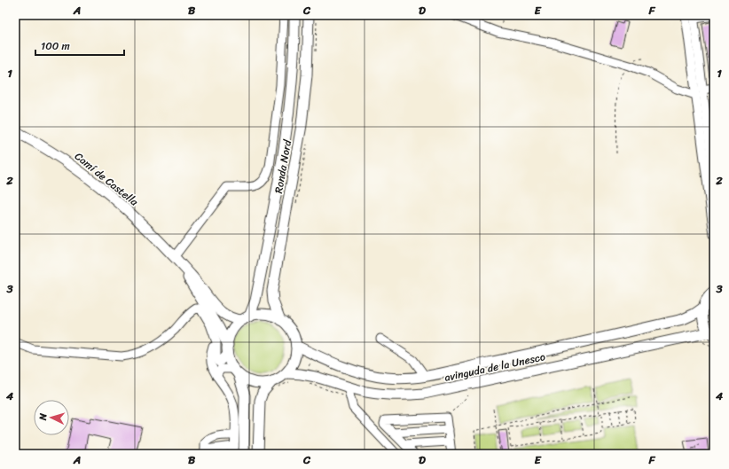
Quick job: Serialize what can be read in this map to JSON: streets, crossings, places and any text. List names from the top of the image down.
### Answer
{
  "streets": {
    "main road": ["Ronda Nord", "Camí de Castella", "avinguda de la Unesco"]
  },
  "crossings": [
    ["Ronda Nord", "Camí de Castella"],
    ["Ronda Nord", "avinguda de la Unesco"]
  ],
  "scale_bar": "100 m",
  "north": "left",
  "grid": {
    "columns": [
      "A",
      "B",
      "C",
      "D",
      "E",
      "F"
    ],
    "rows": [
      "1",
      "2",
      "3",
      "4"
    ]
  }
}
